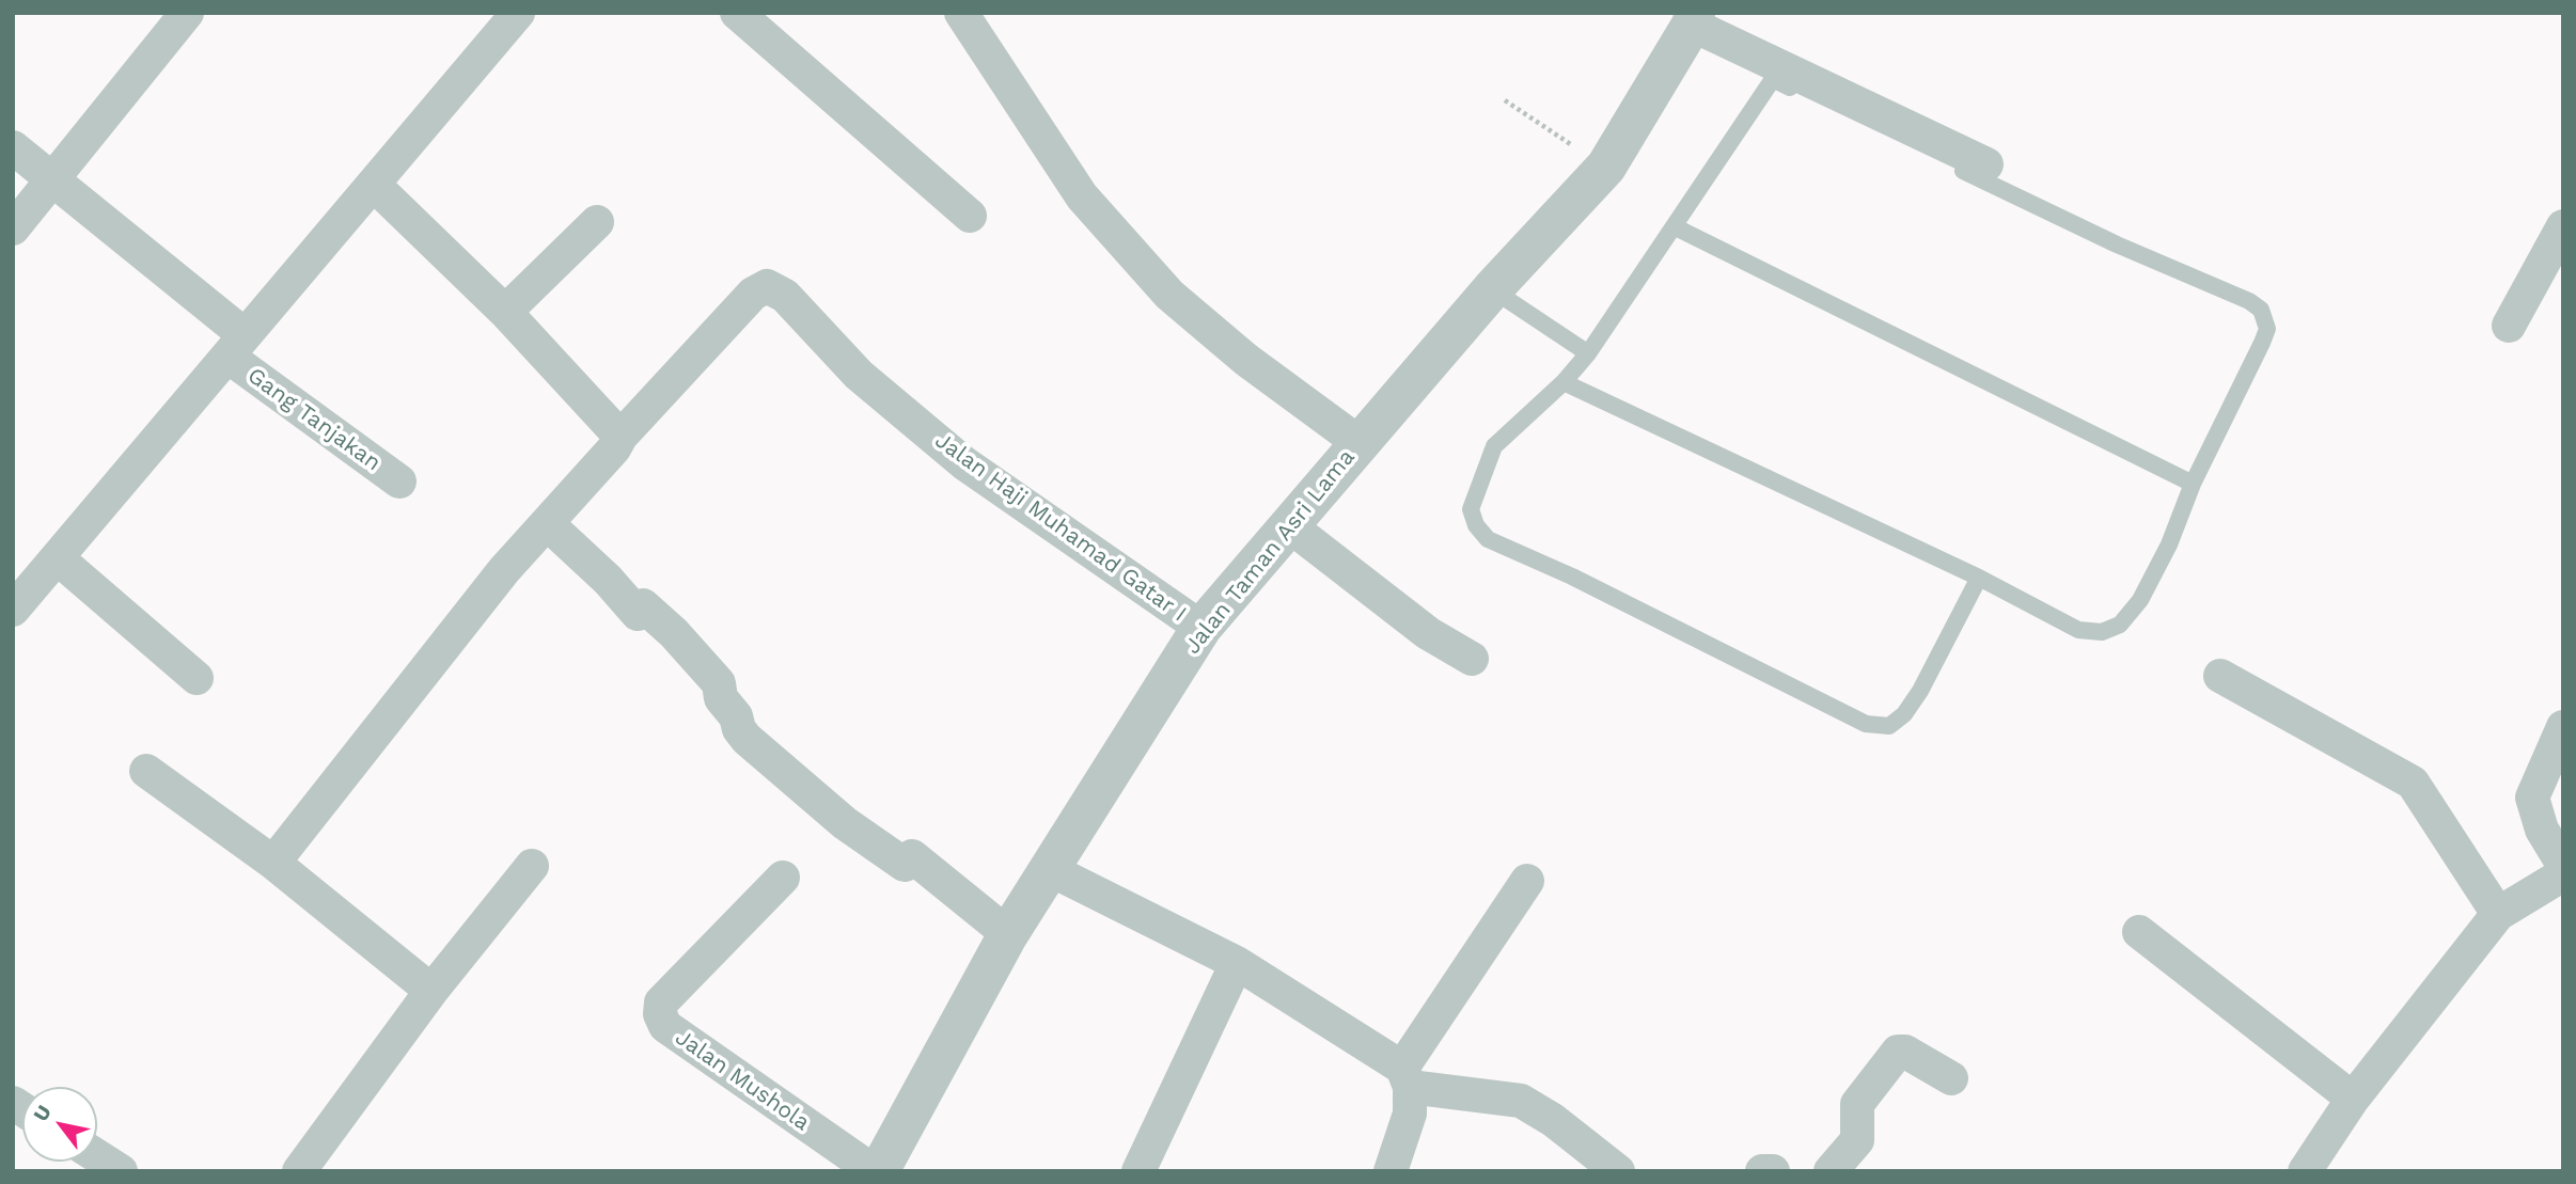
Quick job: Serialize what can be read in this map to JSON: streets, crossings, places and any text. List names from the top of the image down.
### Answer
{
  "streets": {
    "street": [
      "Gang Tanjakan",
      "Jalan Haji Muhamad Gatar I",
      "Jalan Taman Asri Lama",
      "Jalan Mushola"
    ]
  },
  "crossings": [
    ["Jalan Haji Muhamad Gatar I", "Jalan Taman Asri Lama"],
    ["Jalan Taman Asri Lama", "Jalan Mushola"]
  ],
  "north": "top left"
}
